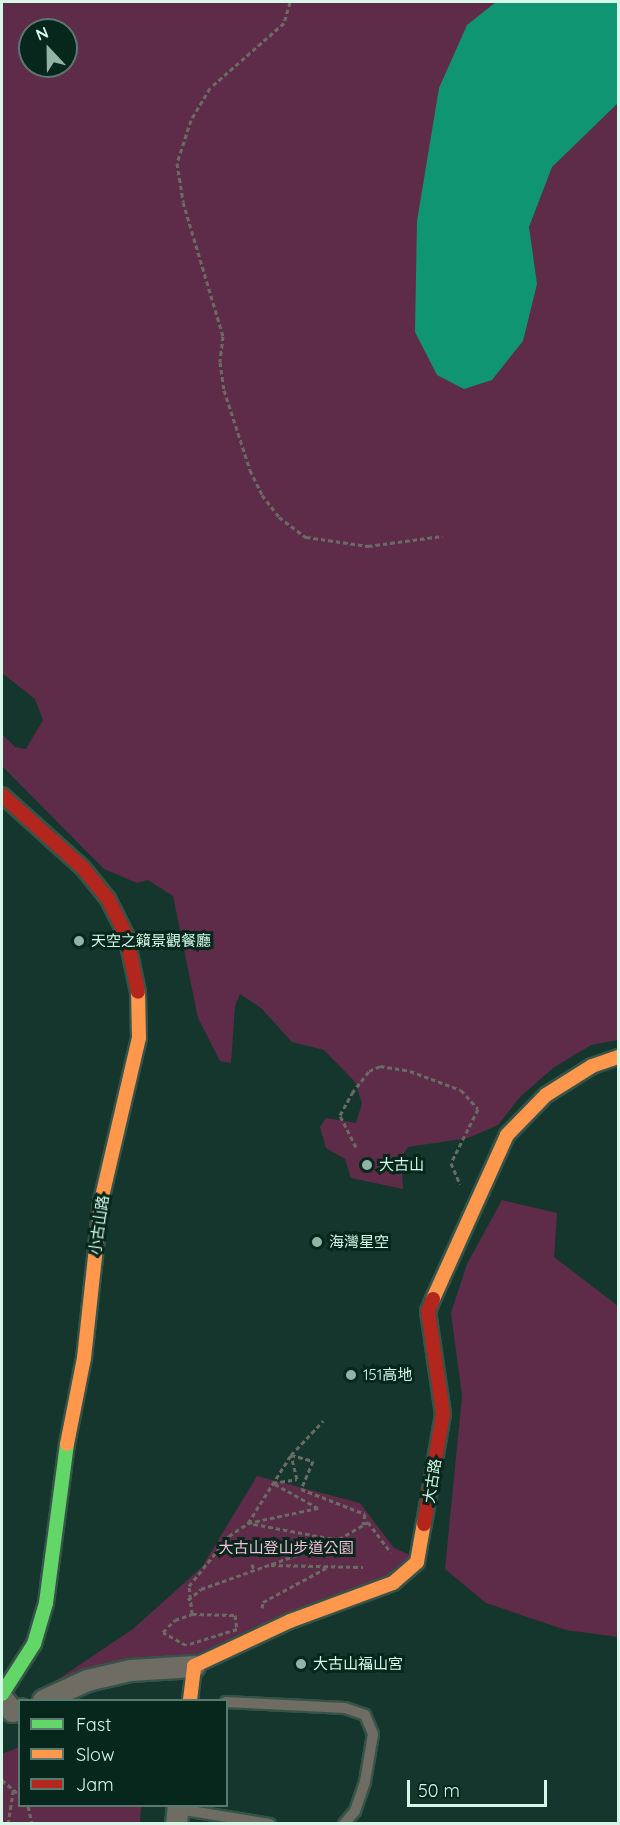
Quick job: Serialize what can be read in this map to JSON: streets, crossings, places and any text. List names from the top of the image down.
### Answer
{
  "streets": {
    "street": ["小古山路", "大古路"]
  },
  "parks": ["大古山登山步道公園"],
  "places": [
    "天空之籟景觀餐廳",
    "大古山",
    "海灣星空",
    "151高地",
    "大古山福山宮"
  ],
  "legend": ["Fast", "Slow", "Jam"],
  "scale_bar": "50 m",
  "north": "top"
}
